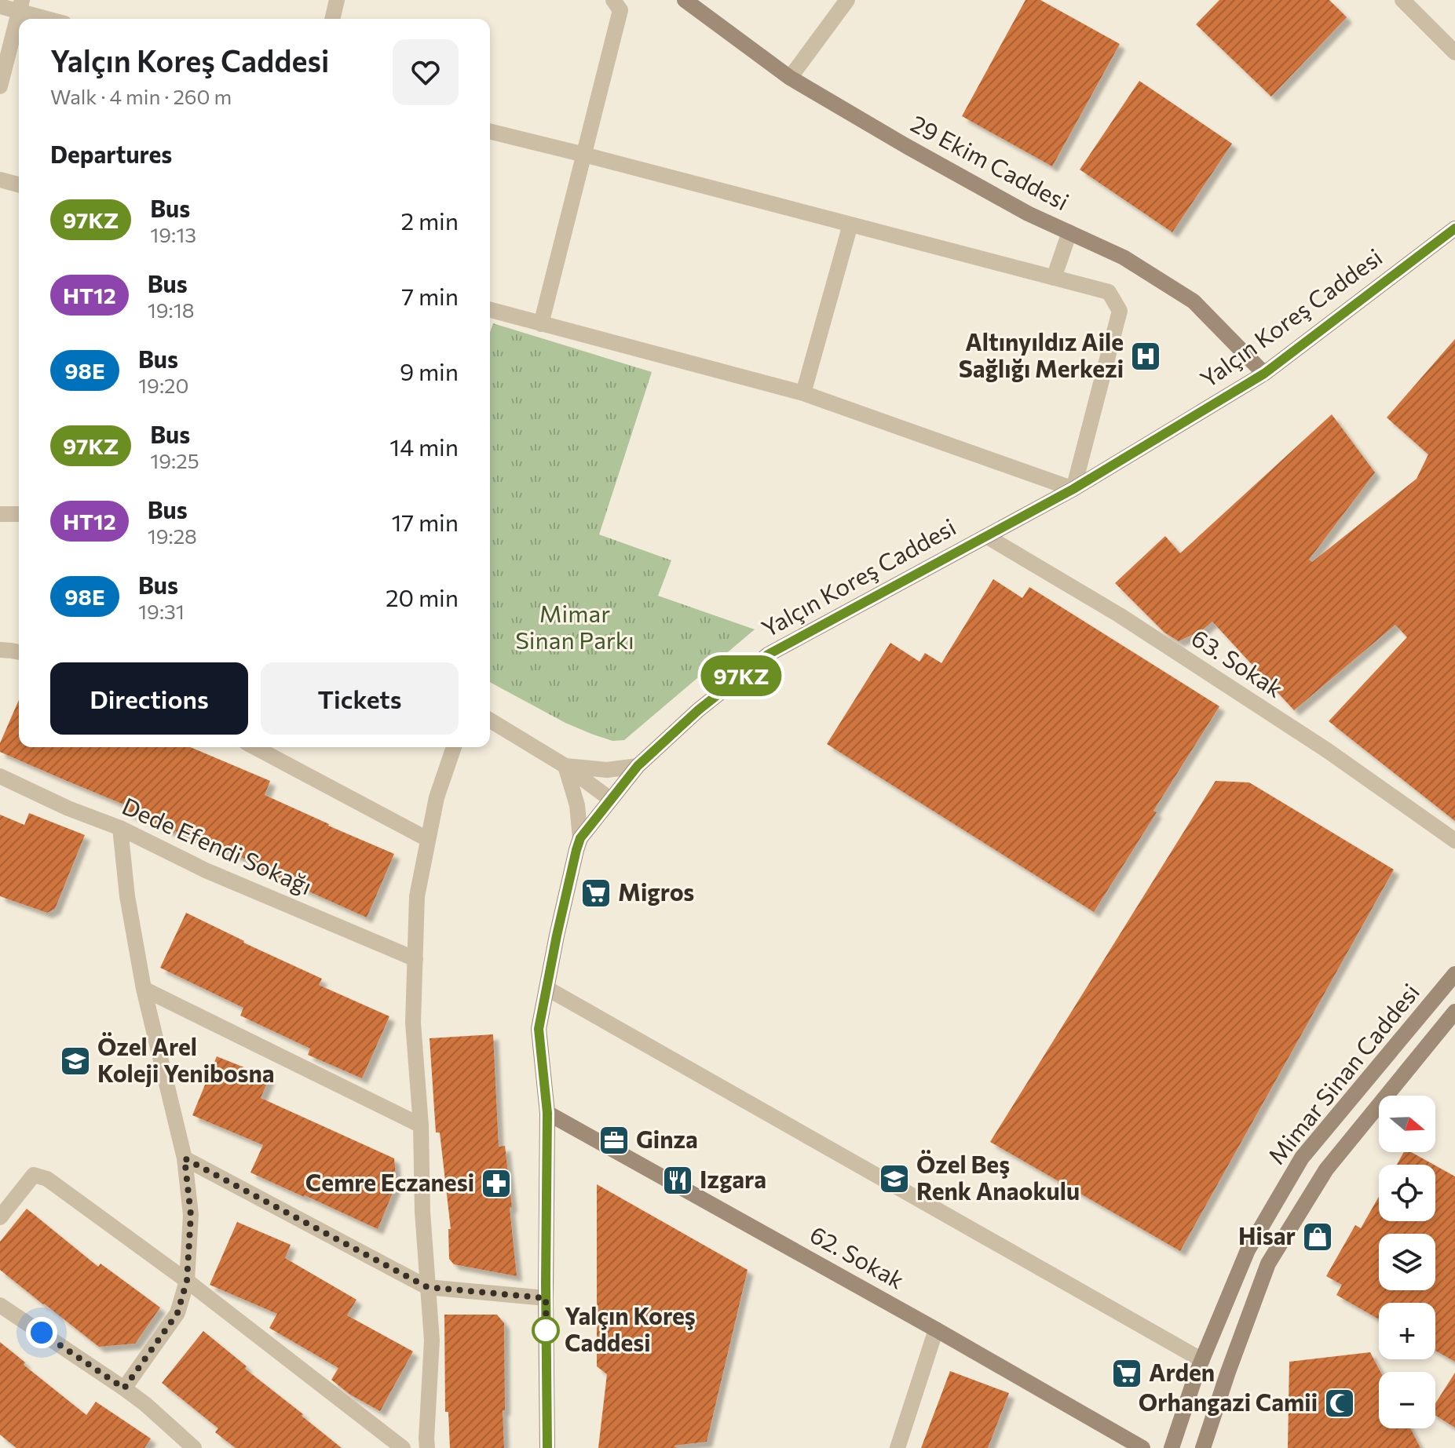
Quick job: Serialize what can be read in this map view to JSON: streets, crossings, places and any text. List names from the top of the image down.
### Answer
{
  "streets": {
    "street": [
      "29 Ekim Caddesi",
      "Yalçın Koreş Caddesi",
      "63. Sokak",
      "Dede Efendi Sokağı",
      "Mimar Sinan Caddesi",
      "62. Sokak"
    ]
  },
  "crossings": [
    ["29 Ekim Caddesi", "Yalçın Koreş Caddesi"],
    ["Yalçın Koreş Caddesi", "63. Sokak"],
    ["Yalçın Koreş Caddesi", "62. Sokak"]
  ],
  "parks": ["Mimar Sinan Parkı"],
  "places": {
    "hospital": ["Altınyıldız Aile Sağlığı Merkezi"],
    "supermarket": ["Migros", "Arden"],
    "school or university": ["Özel Arel Koleji Yenibosna", "Özel Beş Renk Anaokulu"],
    "office": ["Ginza"],
    "restaurant": ["Izgara"],
    "pharmacy": ["Cemre Eczanesi"],
    "shop": ["Hisar"],
    "other": ["Yalçın Koreş Caddesi"],
    "mosque": ["Orhangazi Camii"]
  },
  "lines": ["bus line 97KZ"],
  "north": "right",
  "page": {
    "on_map": "97KZ",
    "heading": [
      ["Yalçın Koreş Caddesi", "Walk · 4 min · 260 m"],
      "Departures"
    ],
    "list": [
      {
        "mark": "97KZ",
        "name": "Bus",
        "note": "19:13",
        "value": "2 min"
      },
      {
        "mark": "HT12",
        "name": "Bus",
        "note": "19:18",
        "value": "7 min"
      },
      {
        "mark": "98E",
        "name": "Bus",
        "note": "19:20",
        "value": "9 min"
      },
      {
        "mark": "97KZ",
        "name": "Bus",
        "note": "19:25",
        "value": "14 min"
      },
      {
        "mark": "HT12",
        "name": "Bus",
        "note": "19:28",
        "value": "17 min"
      },
      {
        "mark": "98E",
        "name": "Bus",
        "note": "19:31",
        "value": "20 min"
      }
    ],
    "buttons": ["Directions", "Tickets"],
    "map_buttons": ["+", "−"]
  }
}
